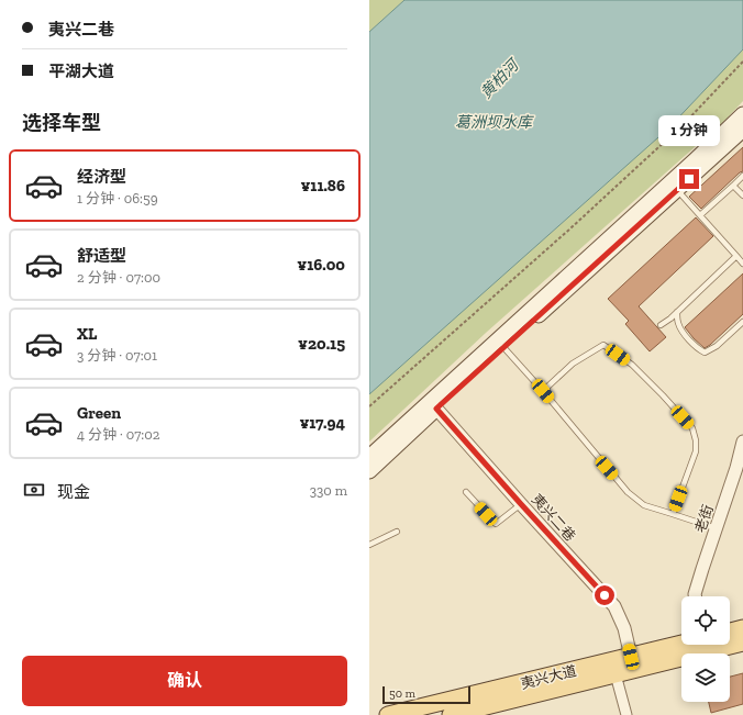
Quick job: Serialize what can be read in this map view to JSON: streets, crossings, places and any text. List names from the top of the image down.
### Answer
{
  "streets": {
    "main road": ["夷兴大道"],
    "street": ["夷兴二巷", "老街"]
  },
  "crossings": [
    ["夷兴二巷", "夷兴大道"]
  ],
  "water": ["黄柏河", "葛洲坝水库"],
  "scale_bar": "50 m",
  "page": {
    "banner": ["夷兴二巷", "平湖大道"],
    "heading": "选择车型",
    "bubble": "1 分钟",
    "list": [
      {
        "name": "经济型",
        "note": "1 分钟 · 06:59",
        "value": "¥11.86"
      },
      {
        "name": "舒适型",
        "note": "2 分钟 · 07:00",
        "value": "¥16.00"
      },
      {
        "name": "XL",
        "note": "3 分钟 · 07:01",
        "value": "¥20.15"
      },
      {
        "name": "Green",
        "note": "4 分钟 · 07:02",
        "value": "¥17.94"
      }
    ],
    "pay": ["现金", "330 m"],
    "buttons": "确认",
    "scale": "50 m"
  }
}
